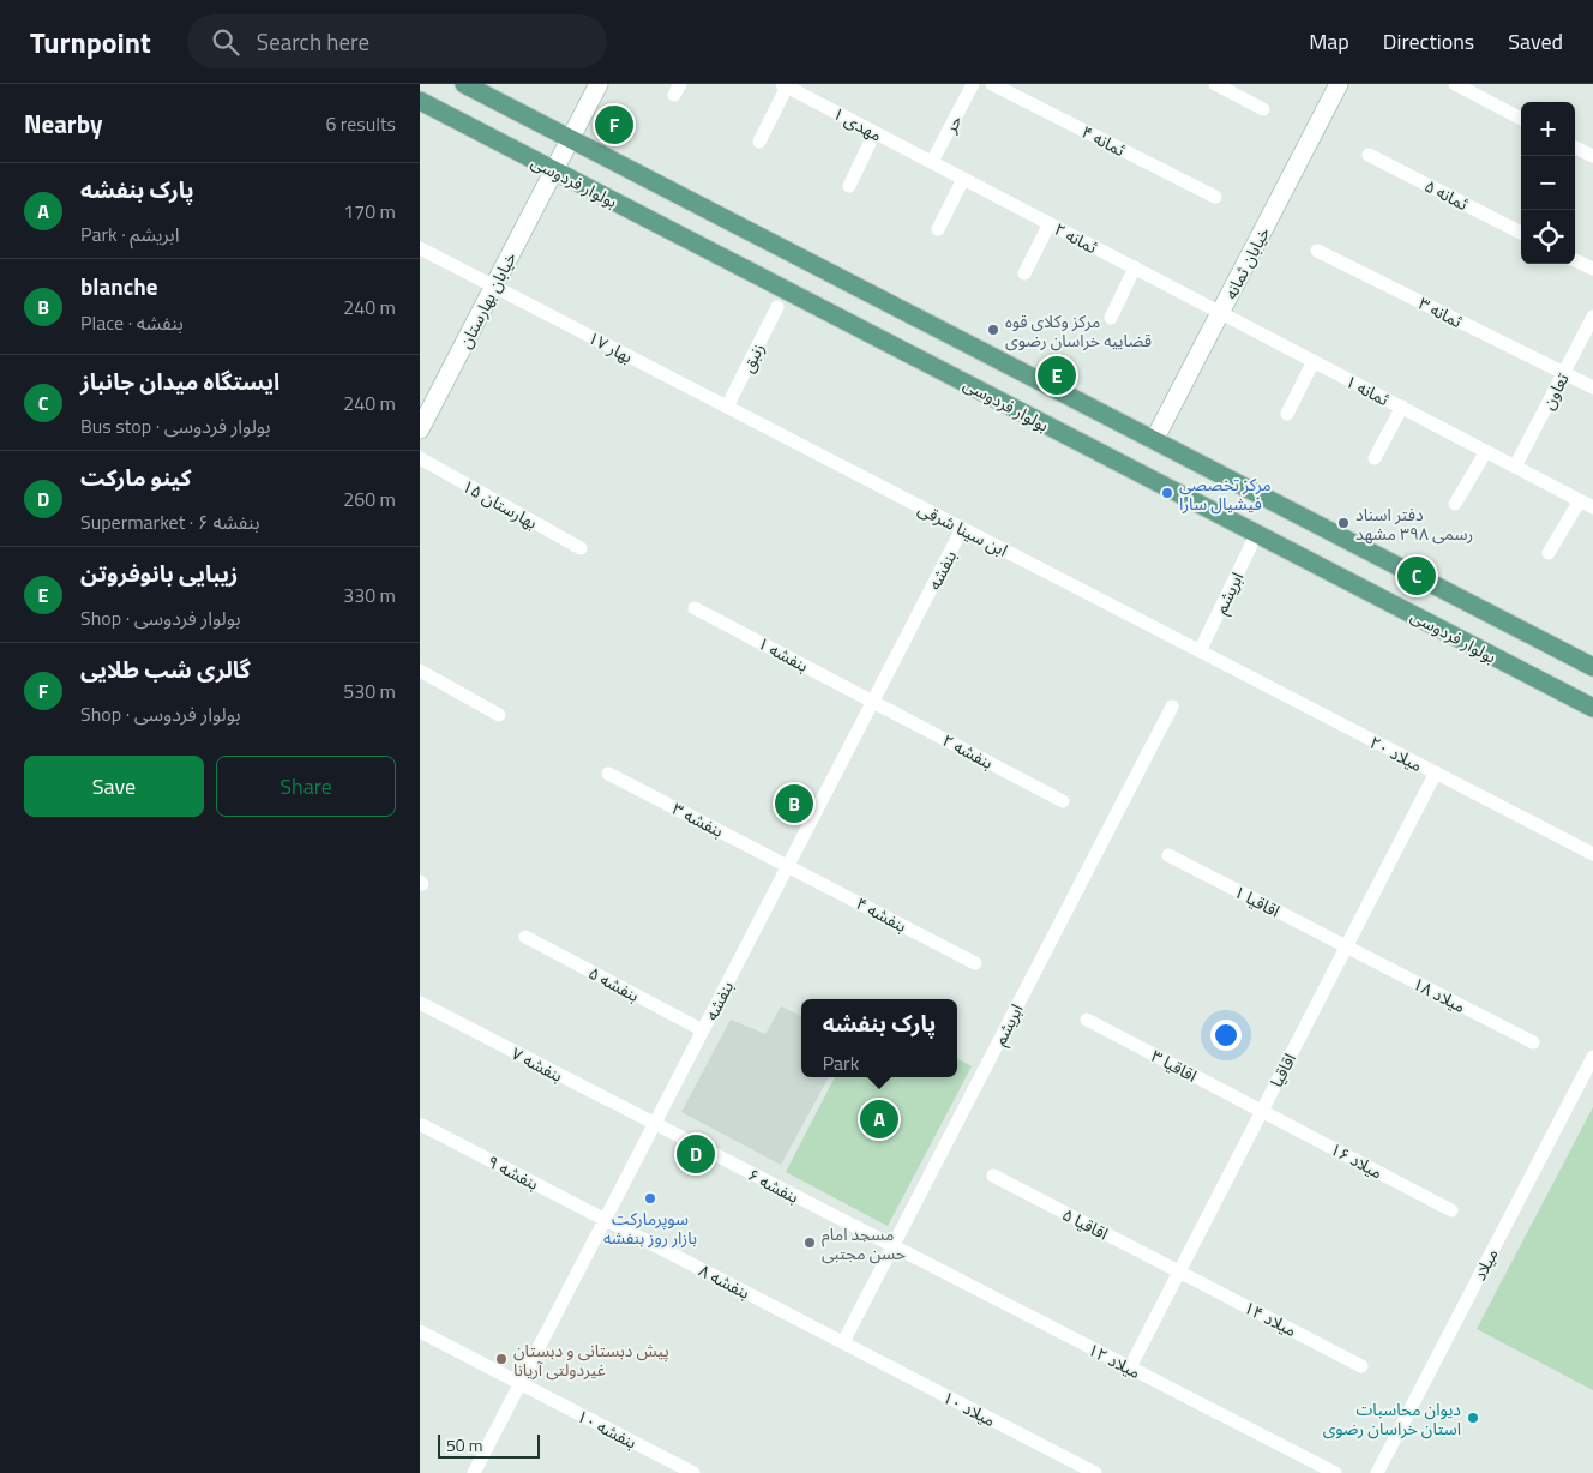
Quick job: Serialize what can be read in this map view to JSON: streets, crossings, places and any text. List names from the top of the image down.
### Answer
{
  "streets": {
    "main road": ["بولوار فردوسی"],
    "street": [
      "مهدی ۱",
      "حر",
      "ثمانه ۴",
      "ثمانه ۵",
      "ثمانه ۲",
      "خیابان ثمانه",
      "خیابان بهارستان",
      "ثمانه ۳",
      "بهار ۱۷",
      "زنبق",
      "ثمانه ۱",
      "تعاون",
      "بهارستان ۱۵",
      "ابن سینا شرقی",
      "بنفشه",
      "ابریشم",
      "بنفشه ۱",
      "بنفشه ۲",
      "میلاد ۲۰",
      "بنفشه ۳",
      "اقاقیا ۱",
      "بنفشه ۴",
      "بنفشه ۵",
      "میلاد ۱۸",
      "بنفشه ۷",
      "اقاقیا ۳",
      "اقاقیا",
      "میلاد ۱۶",
      "بنفشه ۹",
      "بنفشه ۶",
      "اقاقیا ۵",
      "میلاد",
      "بنفشه ۸",
      "میلاد ۱۴",
      "میلاد ۱۲",
      "میلاد ۱۰",
      "بنفشه ۱۰"
    ]
  },
  "crossings": [
    ["مهدی ۱", "حر"],
    ["مهدی ۱", "ثمانه ۲"],
    ["حر", "ثمانه ۲"],
    ["بولوار فردوسی", "خیابان بهارستان"],
    ["بولوار فردوسی", "ابریشم"],
    ["ثمانه ۲", "خیابان ثمانه"],
    ["ثمانه ۲", "ثمانه ۱"],
    ["خیابان ثمانه", "ثمانه ۱"],
    ["خیابان بهارستان", "بهار ۱۷"],
    ["ثمانه ۳", "تعاون"],
    ["بهار ۱۷", "زنبق"],
    ["بهار ۱۷", "ابن سینا شرقی"],
    ["زنبق", "ابن سینا شرقی"],
    ["ثمانه ۱", "تعاون"],
    ["ابن سینا شرقی", "بنفشه"],
    ["ابن سینا شرقی", "ابریشم"],
    ["ابن سینا شرقی", "میلاد ۲۰"],
    ["بنفشه", "بنفشه ۱"],
    ["بنفشه", "بنفشه ۲"],
    ["بنفشه", "بنفشه ۳"],
    ["بنفشه", "بنفشه ۴"],
    ["بنفشه", "بنفشه ۵"],
    ["بنفشه", "بنفشه ۷"],
    ["بنفشه", "بنفشه ۹"],
    ["بنفشه", "بنفشه ۶"],
    ["بنفشه", "بنفشه ۸"],
    ["بنفشه", "بنفشه ۱۰"],
    ["ابریشم", "میلاد ۲۰"],
    ["ابریشم", "بنفشه ۶"],
    ["ابریشم", "بنفشه ۸"],
    ["ابریشم", "میلاد ۱۲"],
    ["ابریشم", "میلاد ۱۰"],
    ["بنفشه ۱", "بنفشه ۲"],
    ["میلاد ۲۰", "اقاقیا"],
    ["بنفشه ۳", "بنفشه ۴"],
    ["اقاقیا ۱", "میلاد ۱۸"],
    ["اقاقیا ۱", "اقاقیا"],
    ["میلاد ۱۸", "اقاقیا"],
    ["بنفشه ۷", "بنفشه ۶"],
    ["اقاقیا ۳", "اقاقیا"],
    ["اقاقیا ۳", "میلاد ۱۶"],
    ["اقاقیا", "میلاد ۱۶"],
    ["اقاقیا", "اقاقیا ۵"],
    ["اقاقیا", "میلاد ۱۴"],
    ["اقاقیا", "میلاد ۱۲"],
    ["بنفشه ۹", "بنفشه ۸"],
    ["بنفشه ۶", "میلاد ۱۲"],
    ["اقاقیا ۵", "میلاد ۱۴"],
    ["بنفشه ۸", "میلاد ۱۰"]
  ],
  "places": [
    "مرکز وکلای قوه قضاییه خراسان رضوی",
    "مرکز تخصصی فیشیال سارا",
    "دفتر اسناد رسمی ۳۹۸ مشهد",
    "سوپرمارکت بازار روز بنفشه",
    "مسجد امام حسن مجتبی",
    "پیش دبستانی و دبستان غیردولتی آریانا",
    "دیوان محاسبات استان خراسان رضوی"
  ],
  "scale_bar": "50 m",
  "page": {
    "header": "Turnpoint",
    "search": "Search here",
    "nav": ["Map", "Directions", "Saved"],
    "heading": ["Nearby", "6 results"],
    "map_buttons": ["+", "−"],
    "pins": [
      "F",
      "E",
      "C",
      "B",
      "A",
      "D"
    ],
    "list": [
      {
        "mark": "A",
        "name": "پارک بنفشه",
        "note": "Park · ابریشم",
        "value": "170 m"
      },
      {
        "mark": "B",
        "name": "blanche",
        "note": "Place · بنفشه",
        "value": "240 m"
      },
      {
        "mark": "C",
        "name": "ایستگاه میدان جانباز",
        "note": "Bus stop · بولوار فردوسی",
        "value": "240 m"
      },
      {
        "mark": "D",
        "name": "کینو مارکت",
        "note": "Supermarket · بنفشه ۶",
        "value": "260 m"
      },
      {
        "mark": "E",
        "name": "زیبایی بانوفروتن",
        "note": "Shop · بولوار فردوسی",
        "value": "330 m"
      },
      {
        "mark": "F",
        "name": "گالری شب طلایی",
        "note": "Shop · بولوار فردوسی",
        "value": "530 m"
      }
    ],
    "buttons": ["Save", "Share"],
    "popup": ["پارک بنفشه", "Park"],
    "scale": "50 m"
  }
}
